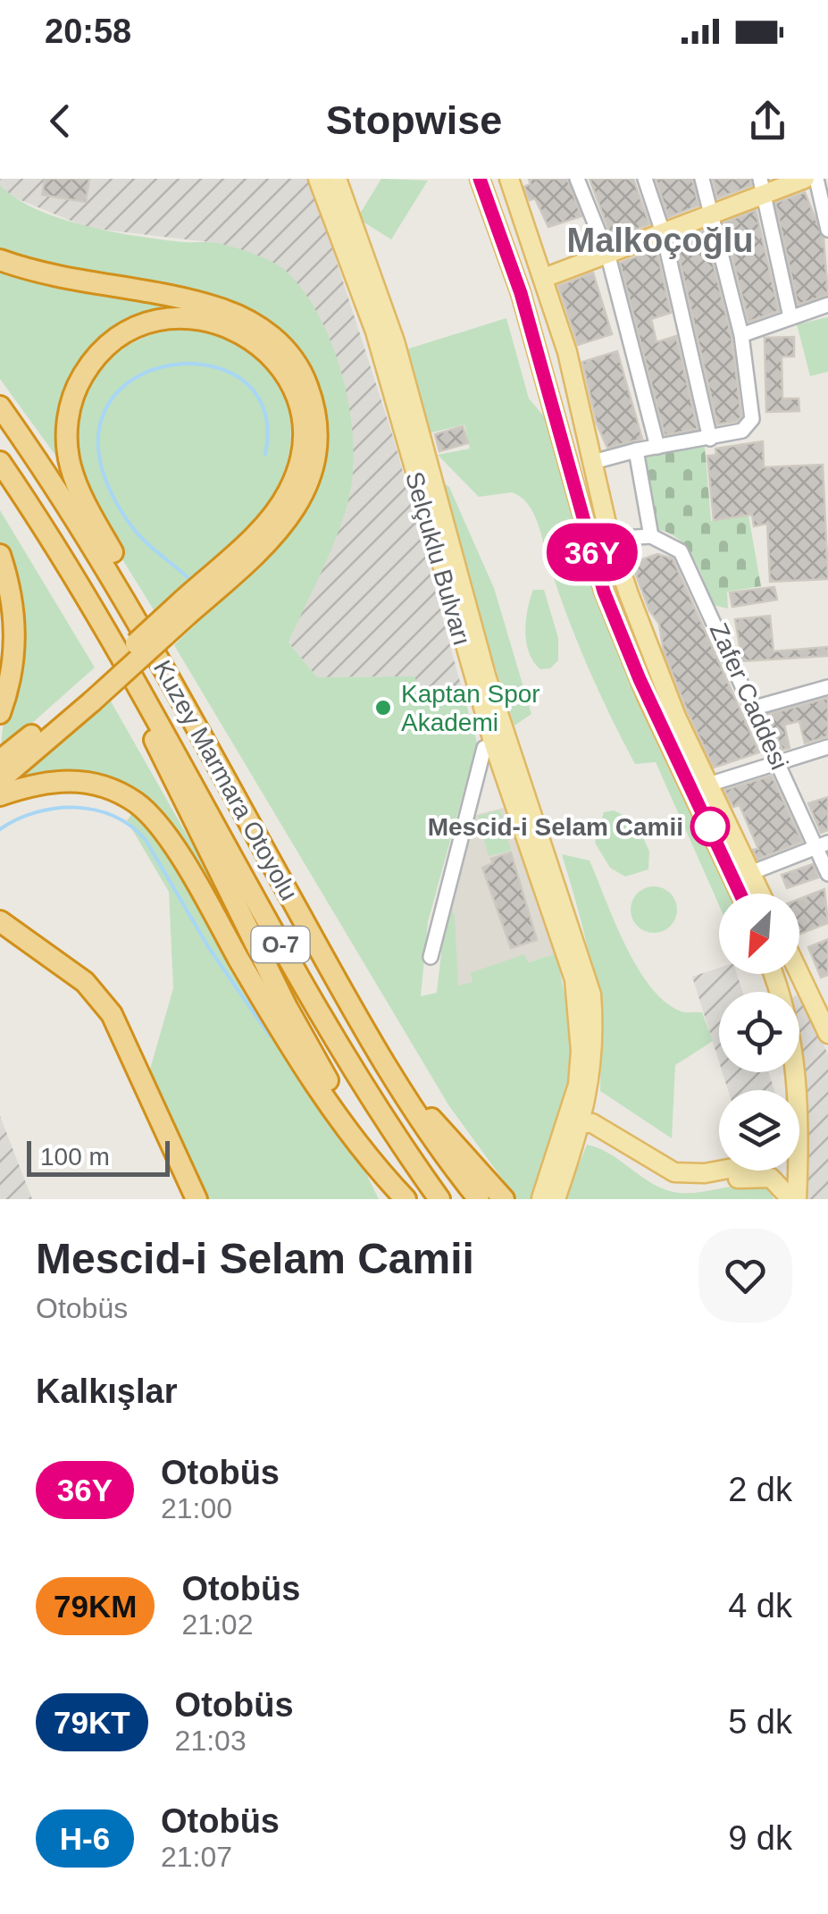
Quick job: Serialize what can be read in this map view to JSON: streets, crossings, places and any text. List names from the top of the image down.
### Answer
{
  "streets": {
    "highway": ["Kuzey Marmara Otoyolu", "O-7"],
    "main road": ["Selçuklu Bulvarı"],
    "street": ["Zafer Caddesi"]
  },
  "districts": ["Malkoçoğlu"],
  "places": ["Kaptan Spor Akademi", "Mescid-i Selam Camii"],
  "lines": ["bus line 36Y"],
  "scale_bar": "100 m",
  "north": "bottom left",
  "page": {
    "status": "20:58",
    "header": "Stopwise",
    "on_map": "36Y",
    "scale": "100 m",
    "heading": [
      ["Mescid-i Selam Camii", "Otobüs"],
      "Kalkışlar"
    ],
    "list": [
      {
        "mark": "36Y",
        "name": "Otobüs",
        "note": "21:00",
        "value": "2 dk"
      },
      {
        "mark": "79KM",
        "name": "Otobüs",
        "note": "21:02",
        "value": "4 dk"
      },
      {
        "mark": "79KT",
        "name": "Otobüs",
        "note": "21:03",
        "value": "5 dk"
      },
      {
        "mark": "H-6",
        "name": "Otobüs",
        "note": "21:07",
        "value": "9 dk"
      }
    ]
  }
}
